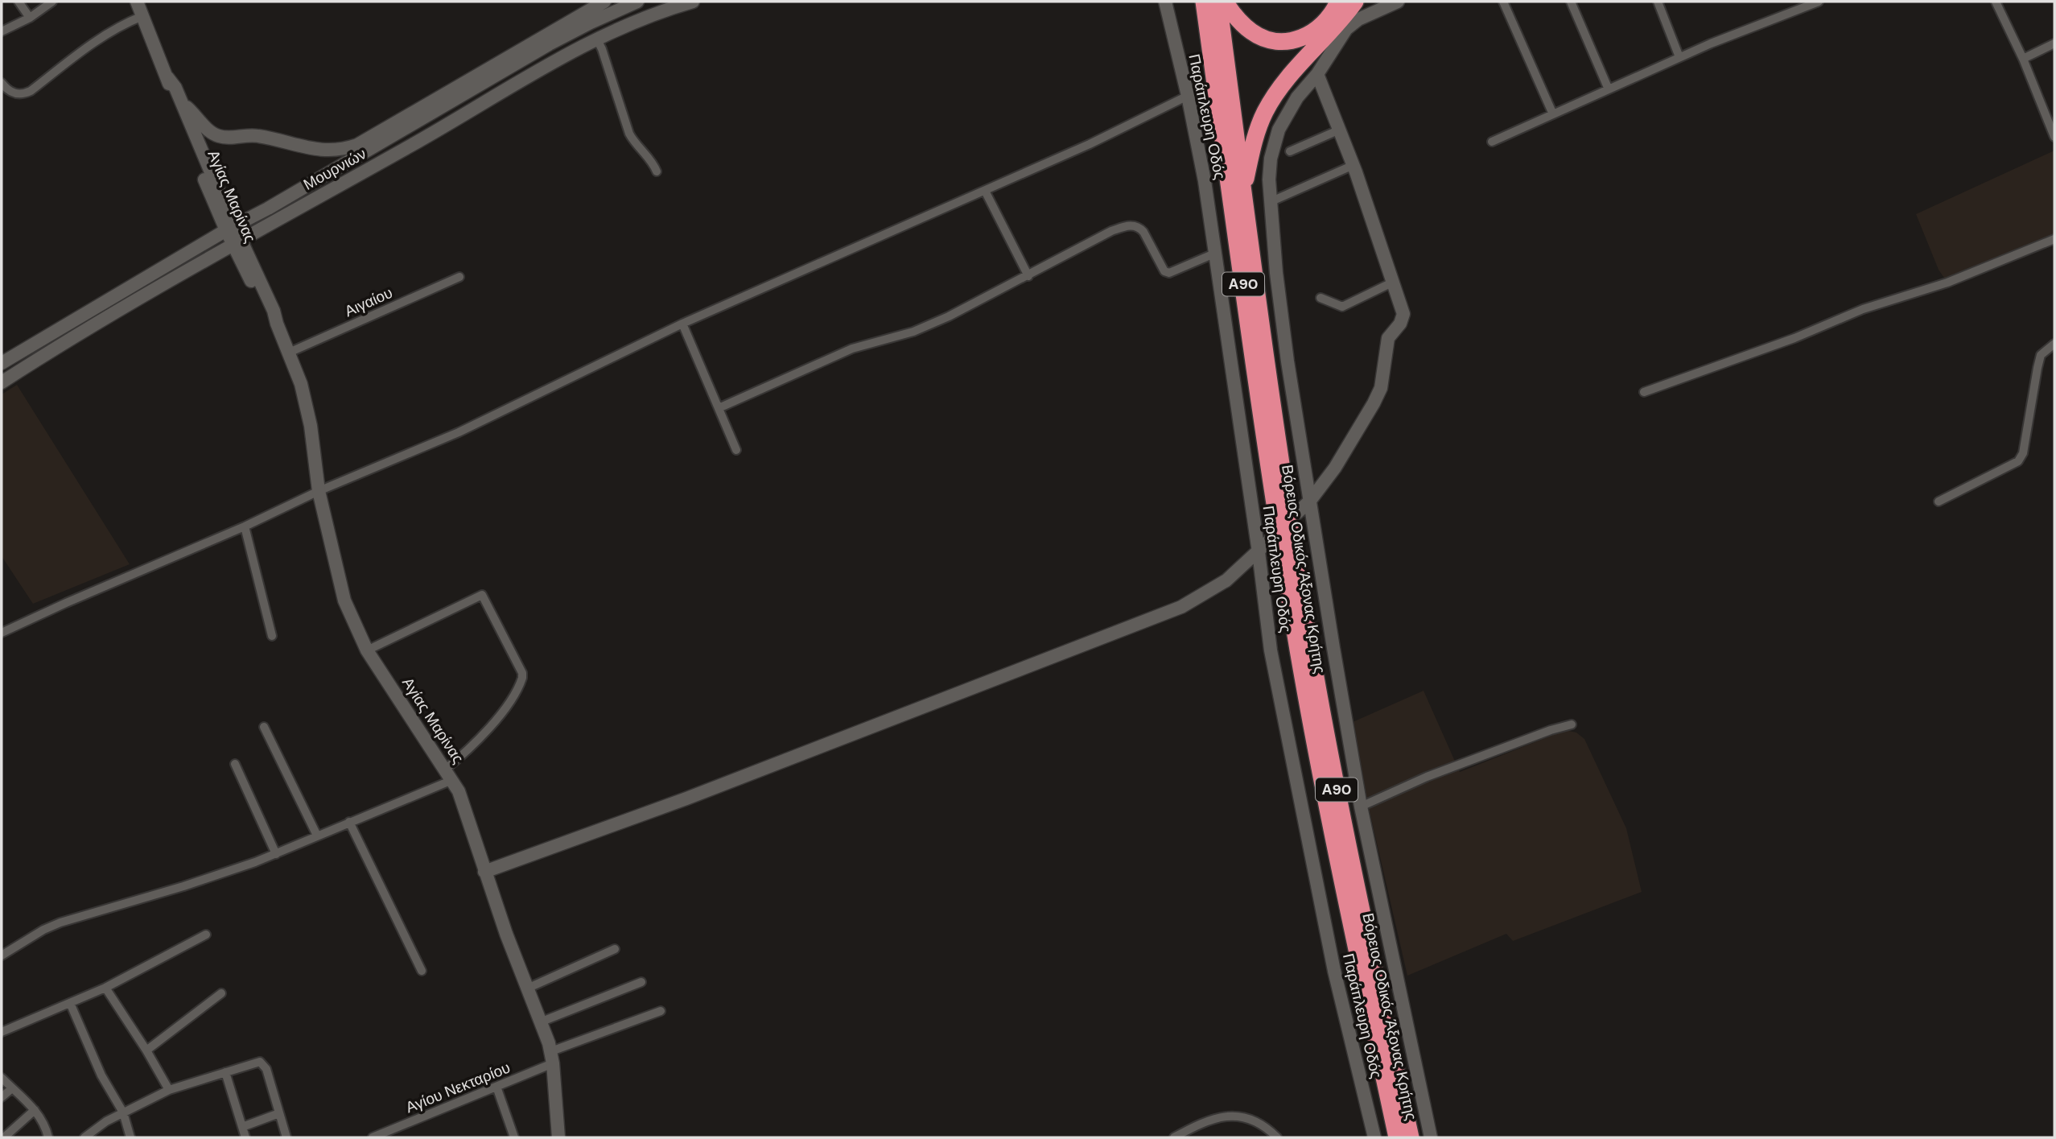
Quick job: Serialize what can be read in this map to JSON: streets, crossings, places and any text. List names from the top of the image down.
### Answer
{
  "streets": {
    "highway": ["Α90", "Βόρειος Οδικός Άξονας Κρήτης"],
    "street": [
      "Παράπλευρη Οδός",
      "Μουρνιών",
      "Αγίας Μαρίνας",
      "Αιγαίου",
      "Αγίου Νεκταρίου"
    ]
  },
  "crossings": [
    ["Μουρνιών", "Αγίας Μαρίνας"],
    ["Αγίας Μαρίνας", "Αιγαίου"],
    ["Αγίας Μαρίνας", "Αγίου Νεκταρίου"]
  ]
}
